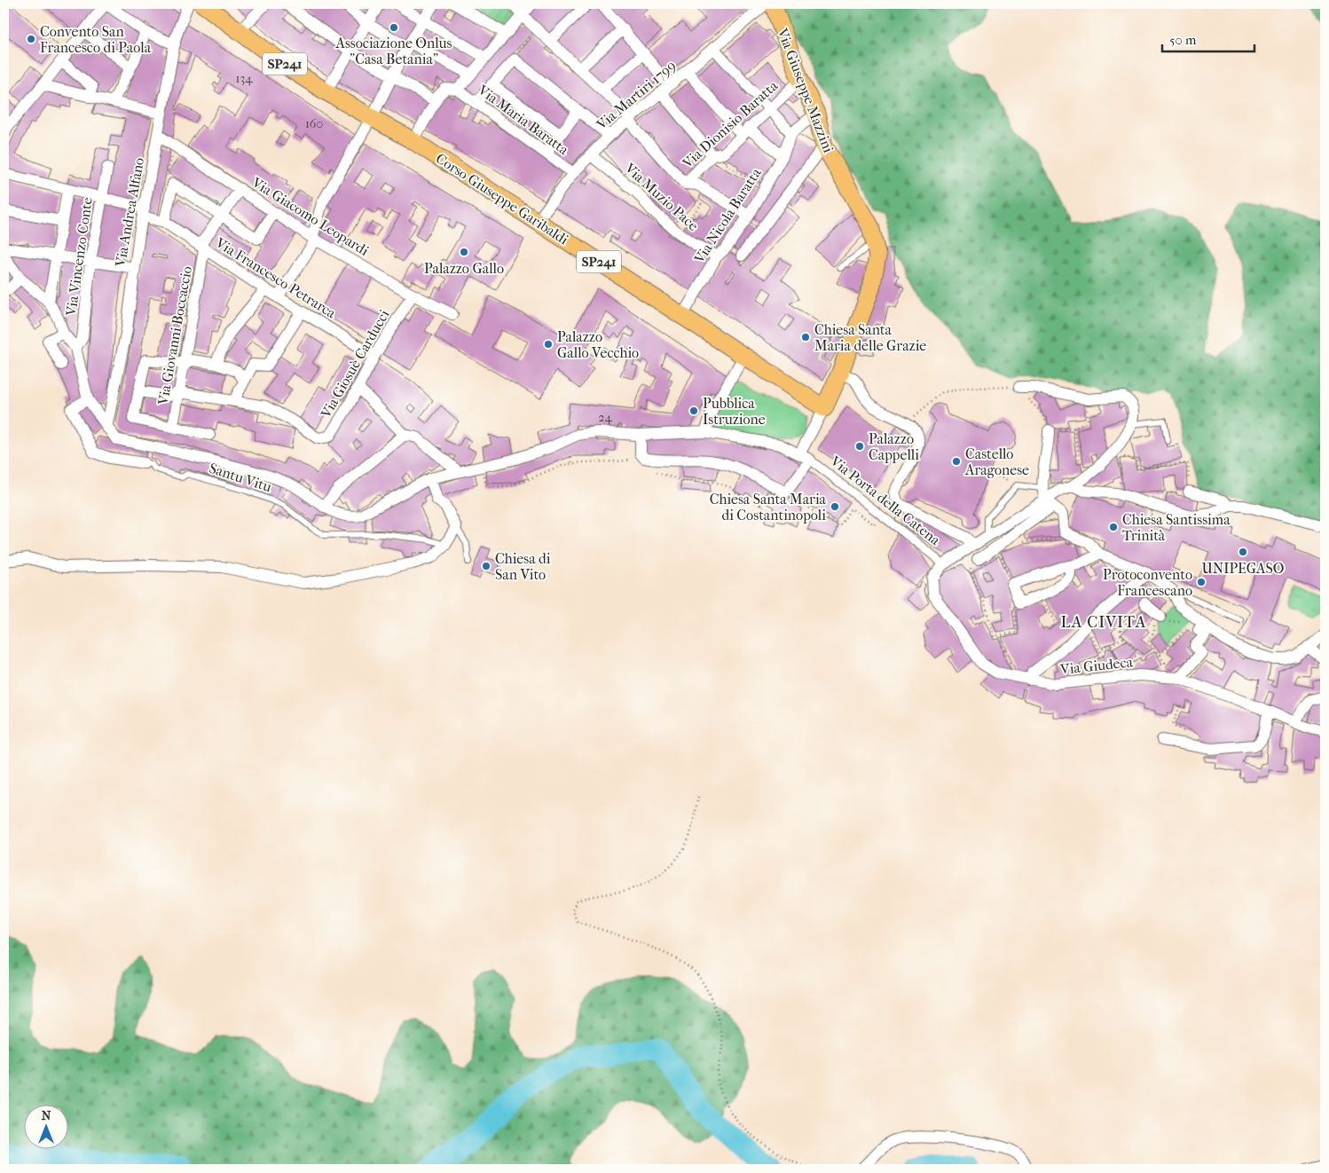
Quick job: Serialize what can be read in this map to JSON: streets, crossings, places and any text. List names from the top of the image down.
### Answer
{
  "streets": {
    "main road": ["SP241", "Via Giuseppe Mazzini", "Corso Giuseppe Garibaldi"],
    "street": [
      "Via Martiri 1799",
      "Via Maria Baratta",
      "Via Dionisio Baratta",
      "Via Muzio Pace",
      "Via Andrea Alfano",
      "Via Nicola Baratta",
      "Via Giacomo Leopardi",
      "Via Vincenzo Conte",
      "Via Francesco Petrarca",
      "Via Giovanni Boccaccio",
      "Via Giosuè Carducci",
      "Via Porta della Catena",
      "Via Giudeca"
    ],
    "lane": ["Santu Vitu"]
  },
  "crossings": [
    ["Via Giuseppe Mazzini", "Via Dionisio Baratta"],
    ["Via Giuseppe Mazzini", "Corso Giuseppe Garibaldi"],
    ["Via Martiri 1799", "Via Maria Baratta"],
    ["Via Martiri 1799", "Via Muzio Pace"],
    ["Via Martiri 1799", "Corso Giuseppe Garibaldi"],
    ["Via Dionisio Baratta", "Via Muzio Pace"],
    ["Via Muzio Pace", "Via Nicola Baratta"],
    ["Corso Giuseppe Garibaldi", "Via Nicola Baratta"],
    ["Via Andrea Alfano", "Via Giacomo Leopardi"],
    ["Via Andrea Alfano", "Via Francesco Petrarca"],
    ["Via Giacomo Leopardi", "Via Giosuè Carducci"],
    ["Via Vincenzo Conte", "Via Francesco Petrarca"],
    ["Via Francesco Petrarca", "Via Giovanni Boccaccio"],
    ["Via Francesco Petrarca", "Via Giosuè Carducci"],
    ["Via Porta della Catena", "Via Giudeca"]
  ],
  "districts": ["LA CIVITA"],
  "places": [
    "Associazione Onlus \"Casa Betania\"",
    "Convento San Francesco di Paola",
    "Palazzo Gallo",
    "Chiesa Santa Maria delle Grazie",
    "Palazzo Gallo Vecchio",
    "Pubblica Istruzione",
    "Palazzo Cappelli",
    "Castello Aragonese",
    "Chiesa Santa Maria di Costantinopoli",
    "Chiesa Santissima Trinità",
    "UNIPEGASO",
    "Chiesa di San Vito",
    "Protoconvento Francescano"
  ],
  "house_numbers": ["134", "160", "24"],
  "scale_bar": "50 m",
  "north": "top"
}
